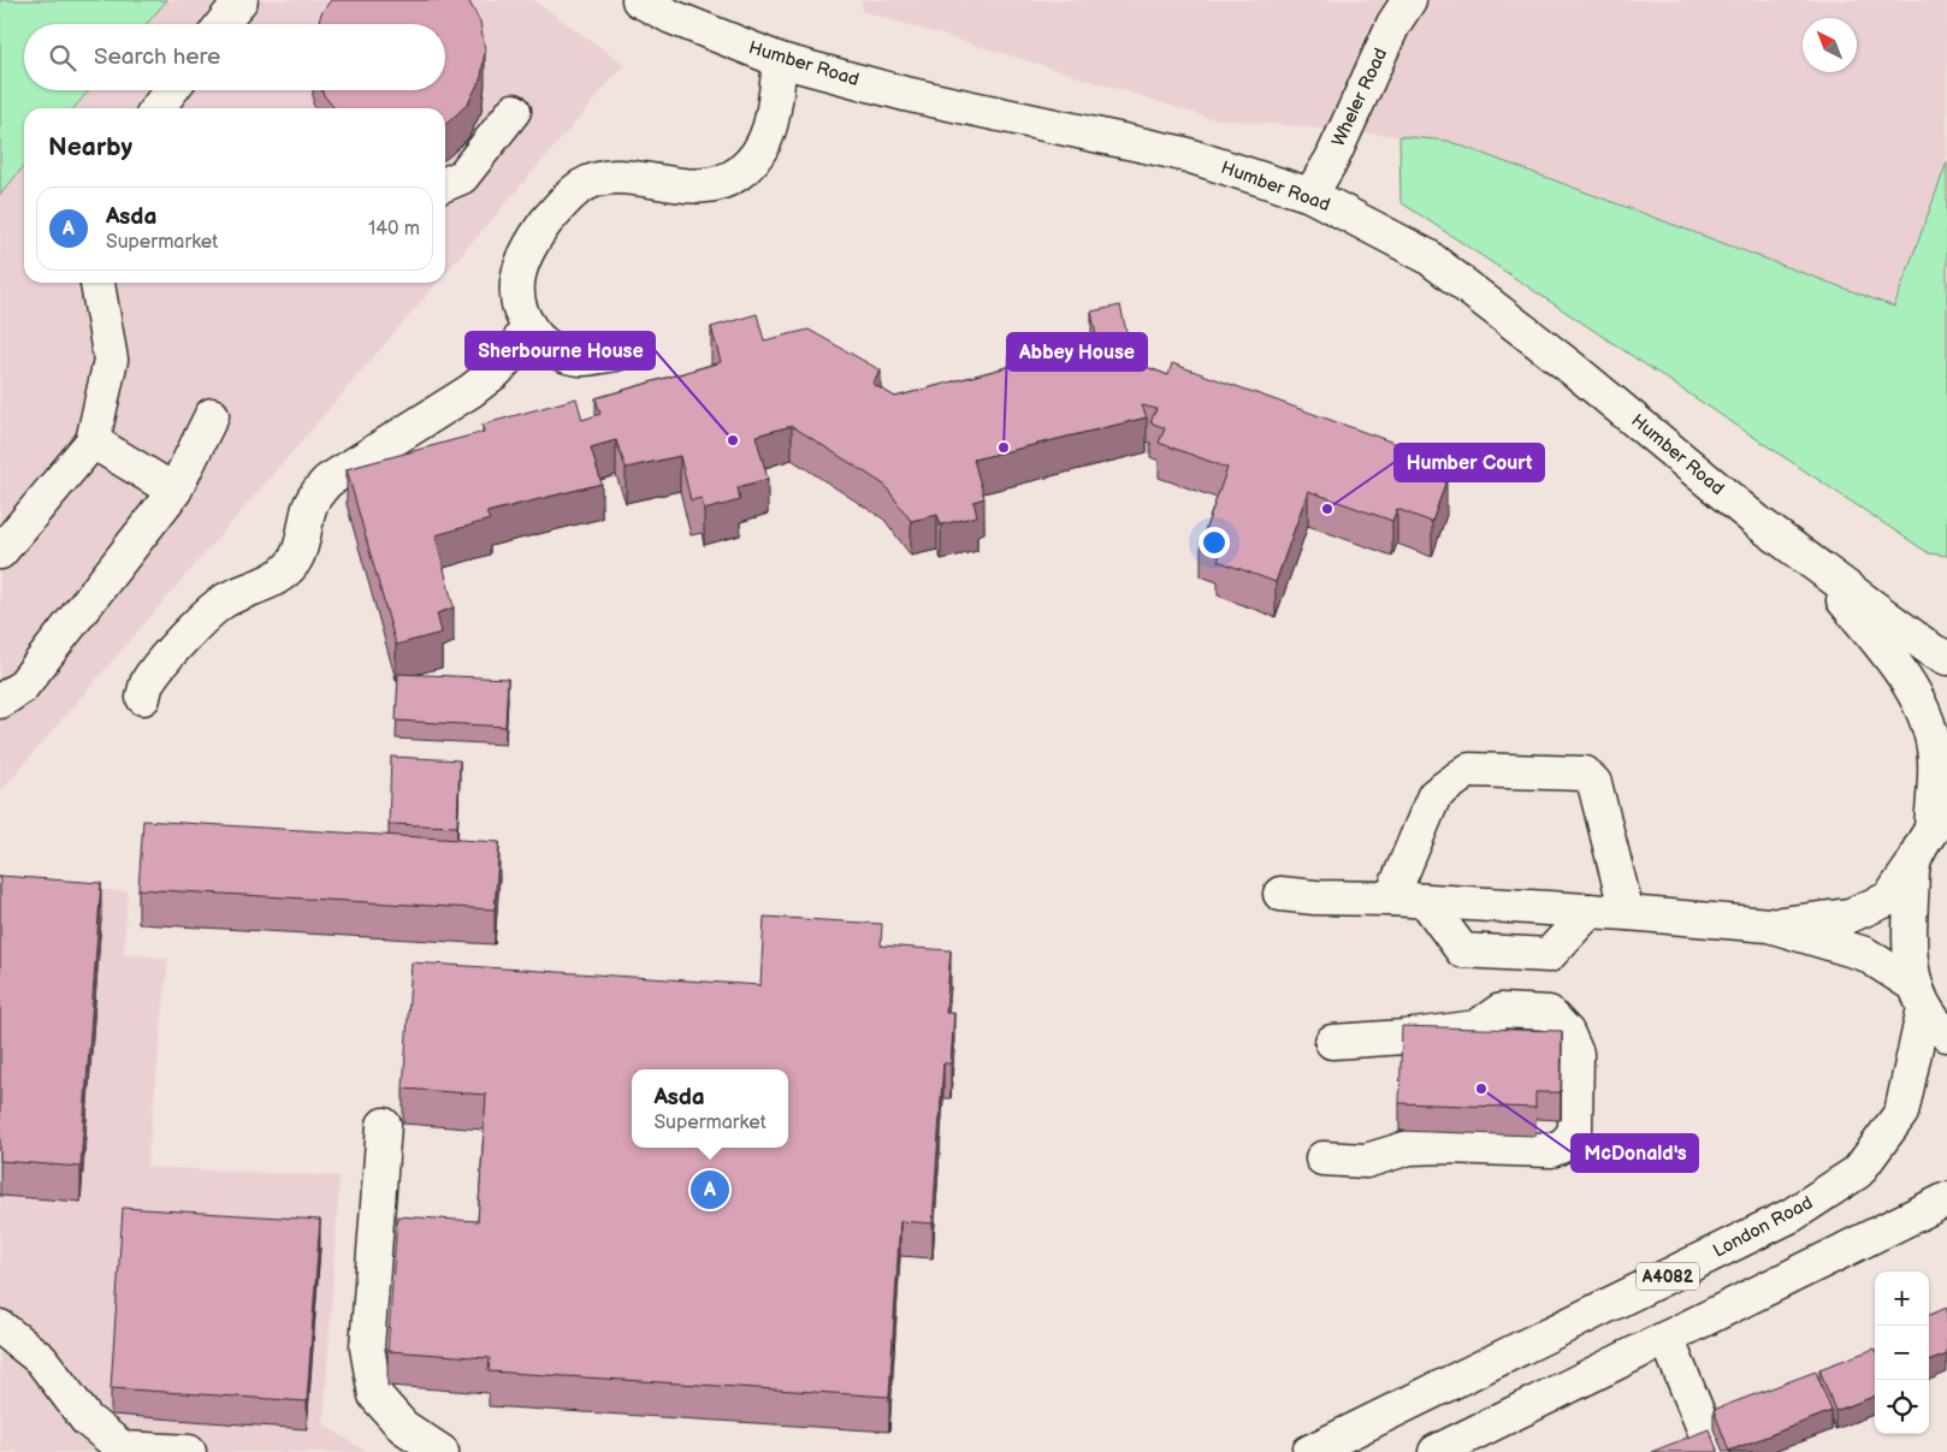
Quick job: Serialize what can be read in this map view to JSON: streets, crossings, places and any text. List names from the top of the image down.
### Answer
{
  "streets": {
    "main road": [
      "Humber Road",
      "Wheler Road",
      "London Road",
      "A4082"
    ]
  },
  "crossings": [
    ["Humber Road", "Wheler Road"]
  ],
  "places": [
    "Sherbourne House",
    "Abbey House",
    "Humber Court",
    "McDonald's"
  ],
  "north": "top left",
  "page": {
    "search": "Search here",
    "heading": "Nearby",
    "list": [
      {
        "mark": "A",
        "name": "Asda",
        "note": "Supermarket",
        "value": "140 m"
      }
    ],
    "popup": ["Asda", "Supermarket"],
    "pins": "A",
    "map_buttons": ["+", "−"]
  }
}
